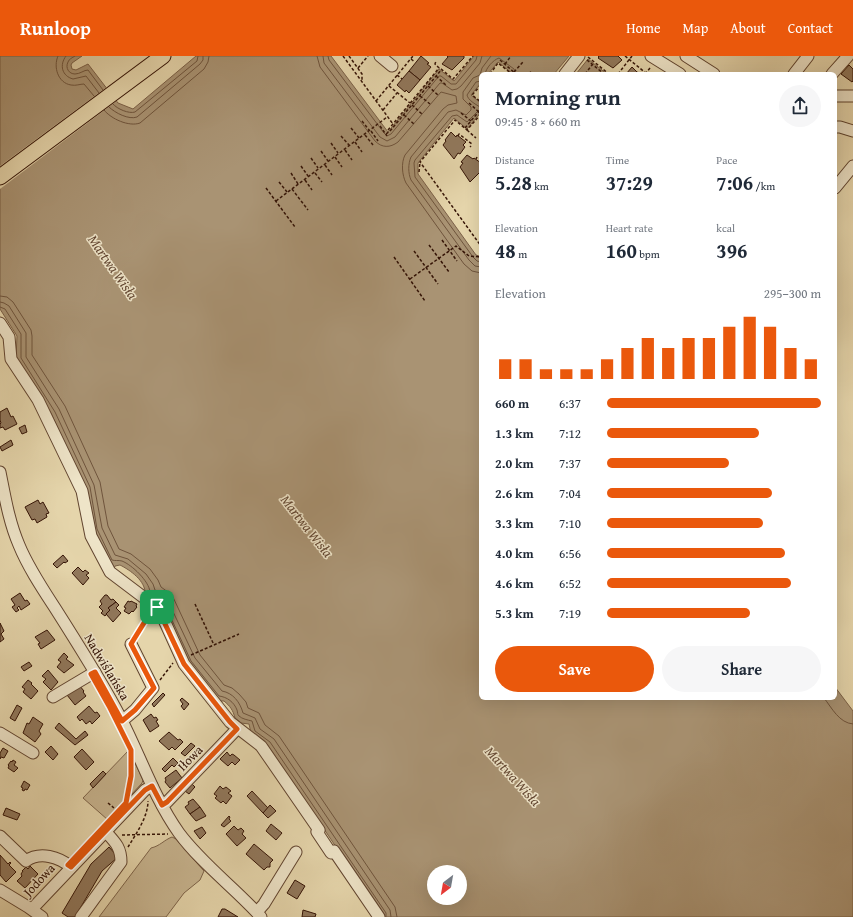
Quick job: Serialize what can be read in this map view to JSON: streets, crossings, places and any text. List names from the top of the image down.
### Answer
{
  "streets": {
    "street": ["Nadwiślańska", "Iłowa", "Jodowa"]
  },
  "crossings": [
    ["Nadwiślańska", "Iłowa"],
    ["Nadwiślańska", "Jodowa"]
  ],
  "water": ["Martwa Wisła"],
  "north": "bottom left",
  "page": {
    "header": "Runloop",
    "nav": [
      "Home",
      "Map",
      "About",
      "Contact"
    ],
    "heading": ["Morning run", "09:45 · 8 × 660 m"],
    "stats": [
      ["Distance", "5.28 km"],
      ["Time", "37:29"],
      ["Pace", "7:06 /km"],
      ["Elevation", "48 m"],
      ["Heart rate", "160 bpm"],
      ["kcal", "396"]
    ],
    "chart": ["Elevation", "295–300 m"],
    "list": [
      {
        "name": "660 m",
        "note": "6:37"
      },
      {
        "name": "1.3 km",
        "note": "7:12"
      },
      {
        "name": "2.0 km",
        "note": "7:37"
      },
      {
        "name": "2.6 km",
        "note": "7:04"
      },
      {
        "name": "3.3 km",
        "note": "7:10"
      },
      {
        "name": "4.0 km",
        "note": "6:56"
      },
      {
        "name": "4.6 km",
        "note": "6:52"
      },
      {
        "name": "5.3 km",
        "note": "7:19"
      }
    ],
    "buttons": ["Save", "Share"]
  }
}
